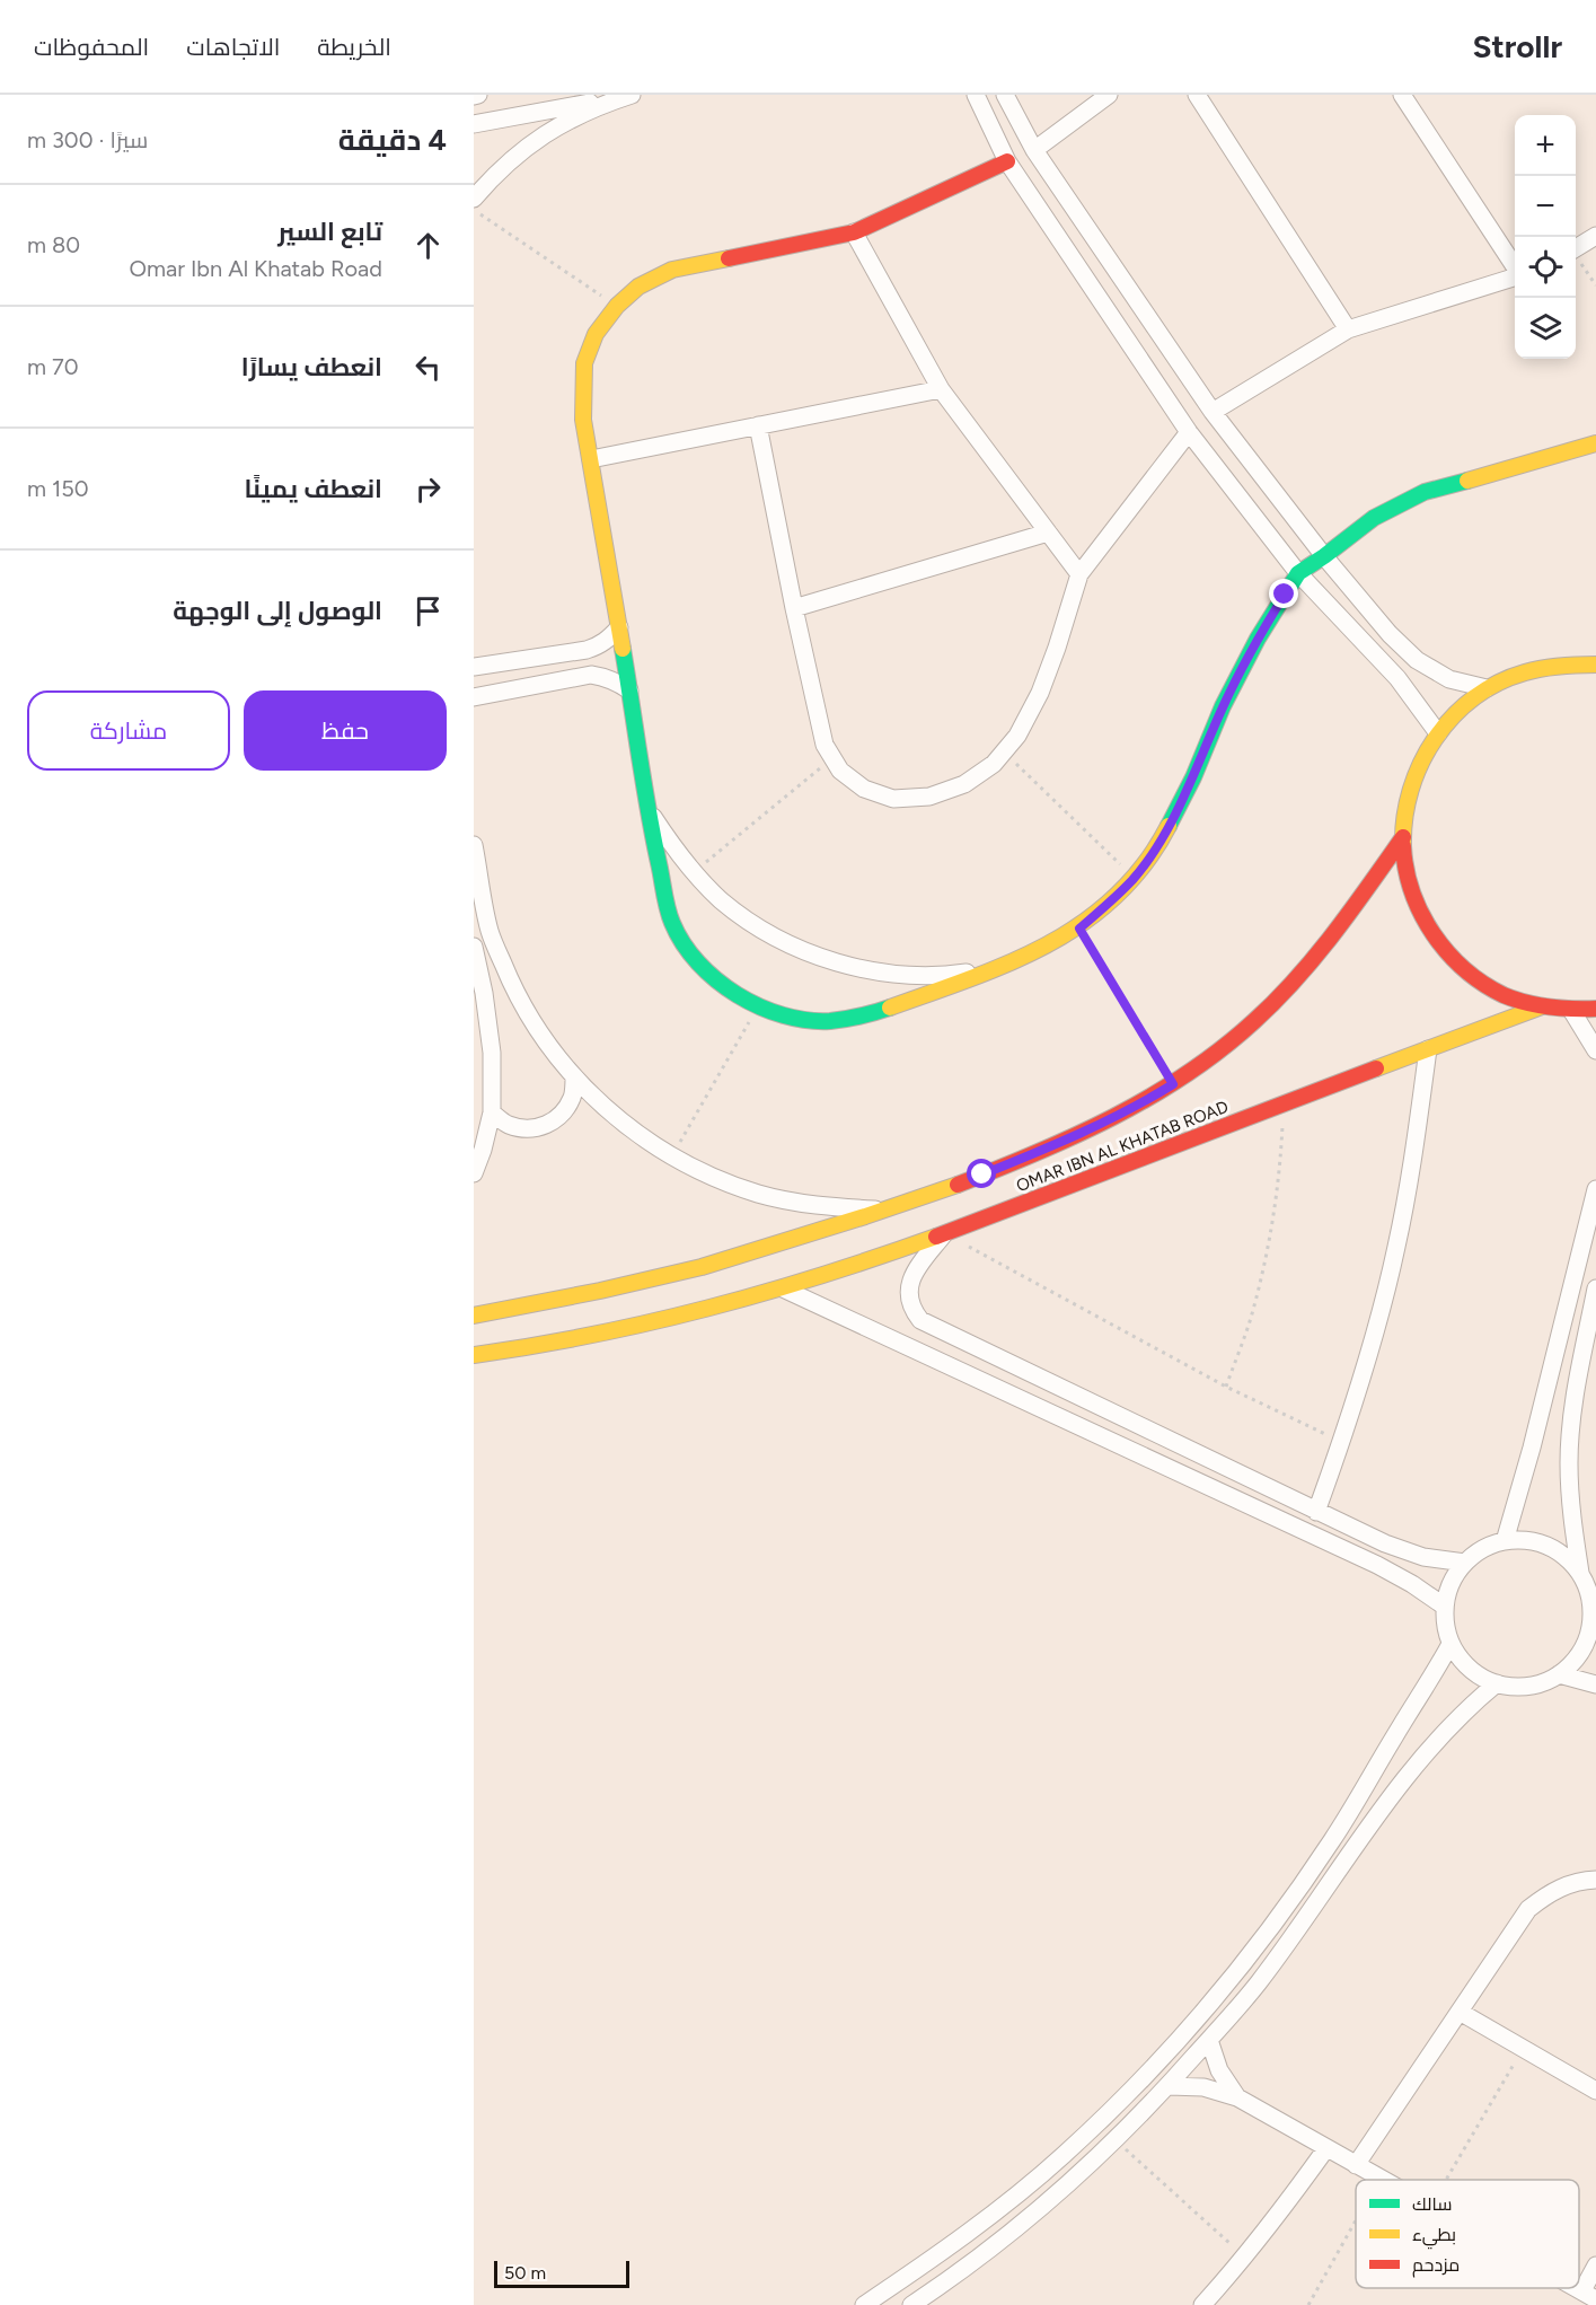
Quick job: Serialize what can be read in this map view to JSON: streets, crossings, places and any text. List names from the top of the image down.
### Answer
{
  "streets": {
    "street": ["OMAR IBN AL KHATAB ROAD"]
  },
  "legend": ["سالك", "بطيء", "مزدحم"],
  "scale_bar": "50 m",
  "page": {
    "header": "Strollr",
    "nav": ["الخريطة", "الاتجاهات", "المحفوظات"],
    "heading": ["4 دقيقة", "سيرًا · 300 m"],
    "map_buttons": ["+", "−"],
    "list": [
      ["تابع السير", "Omar Ibn Al Khatab Road", "80 m"],
      ["انعطف يسارًا", "70 m"],
      ["انعطف يمينًا", "150 m"],
      "الوصول إلى الوجهة"
    ],
    "buttons": ["حفظ", "مشاركة"],
    "scale": "50 m"
  }
}
